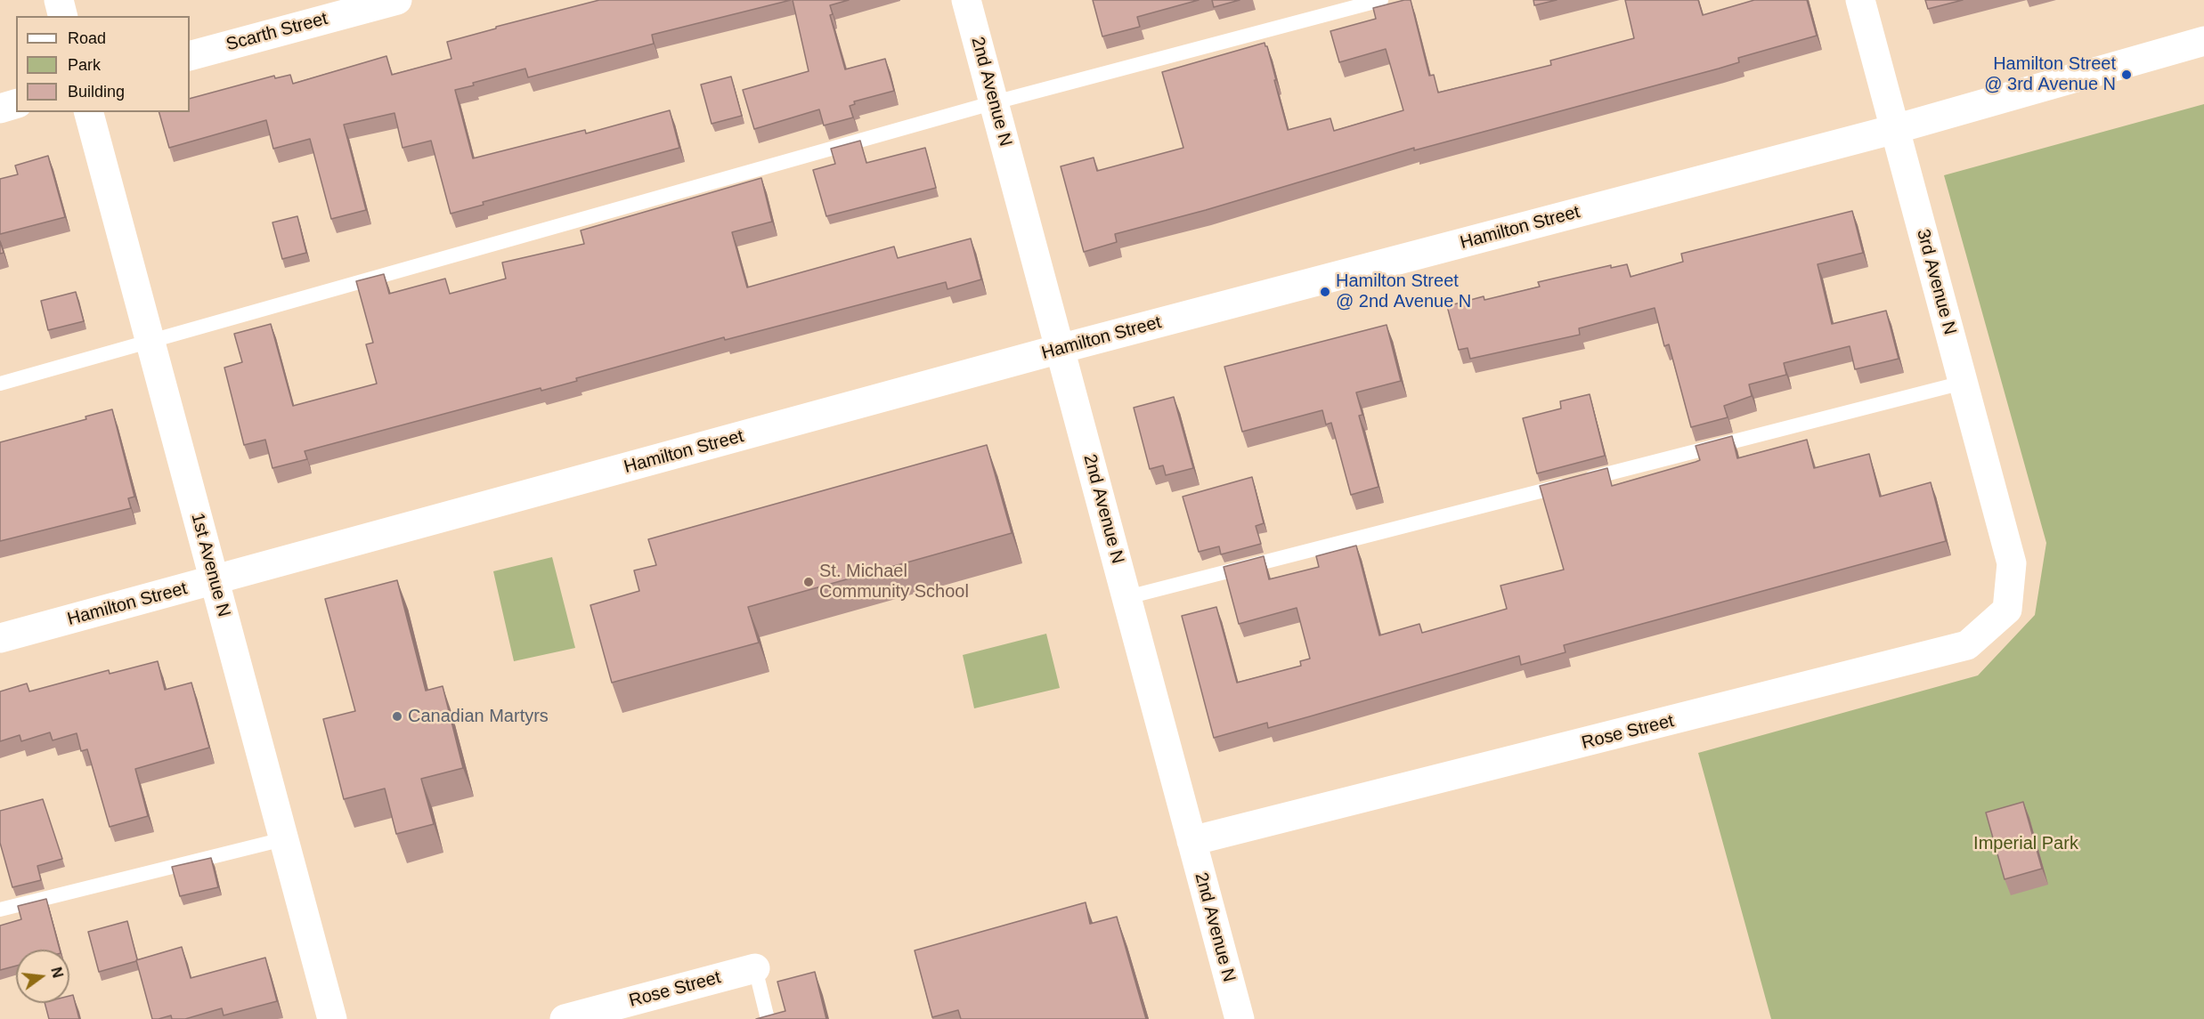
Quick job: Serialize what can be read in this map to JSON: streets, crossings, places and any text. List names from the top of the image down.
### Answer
{
  "streets": {
    "street": [
      "Scarth Street",
      "2nd Avenue N",
      "Hamilton Street",
      "3rd Avenue N",
      "1st Avenue N",
      "Rose Street"
    ]
  },
  "crossings": [
    ["2nd Avenue N", "Hamilton Street"],
    ["2nd Avenue N", "Rose Street"],
    ["Hamilton Street", "3rd Avenue N"],
    ["Hamilton Street", "1st Avenue N"],
    ["3rd Avenue N", "Rose Street"]
  ],
  "parks": ["Imperial Park"],
  "places": [
    "Hamilton Street @ 3rd Avenue N",
    "Hamilton Street @ 2nd Avenue N",
    "St. Michael Community School",
    "Canadian Martyrs"
  ],
  "legend": ["Road", "Park", "Building"],
  "north": "right"
}
